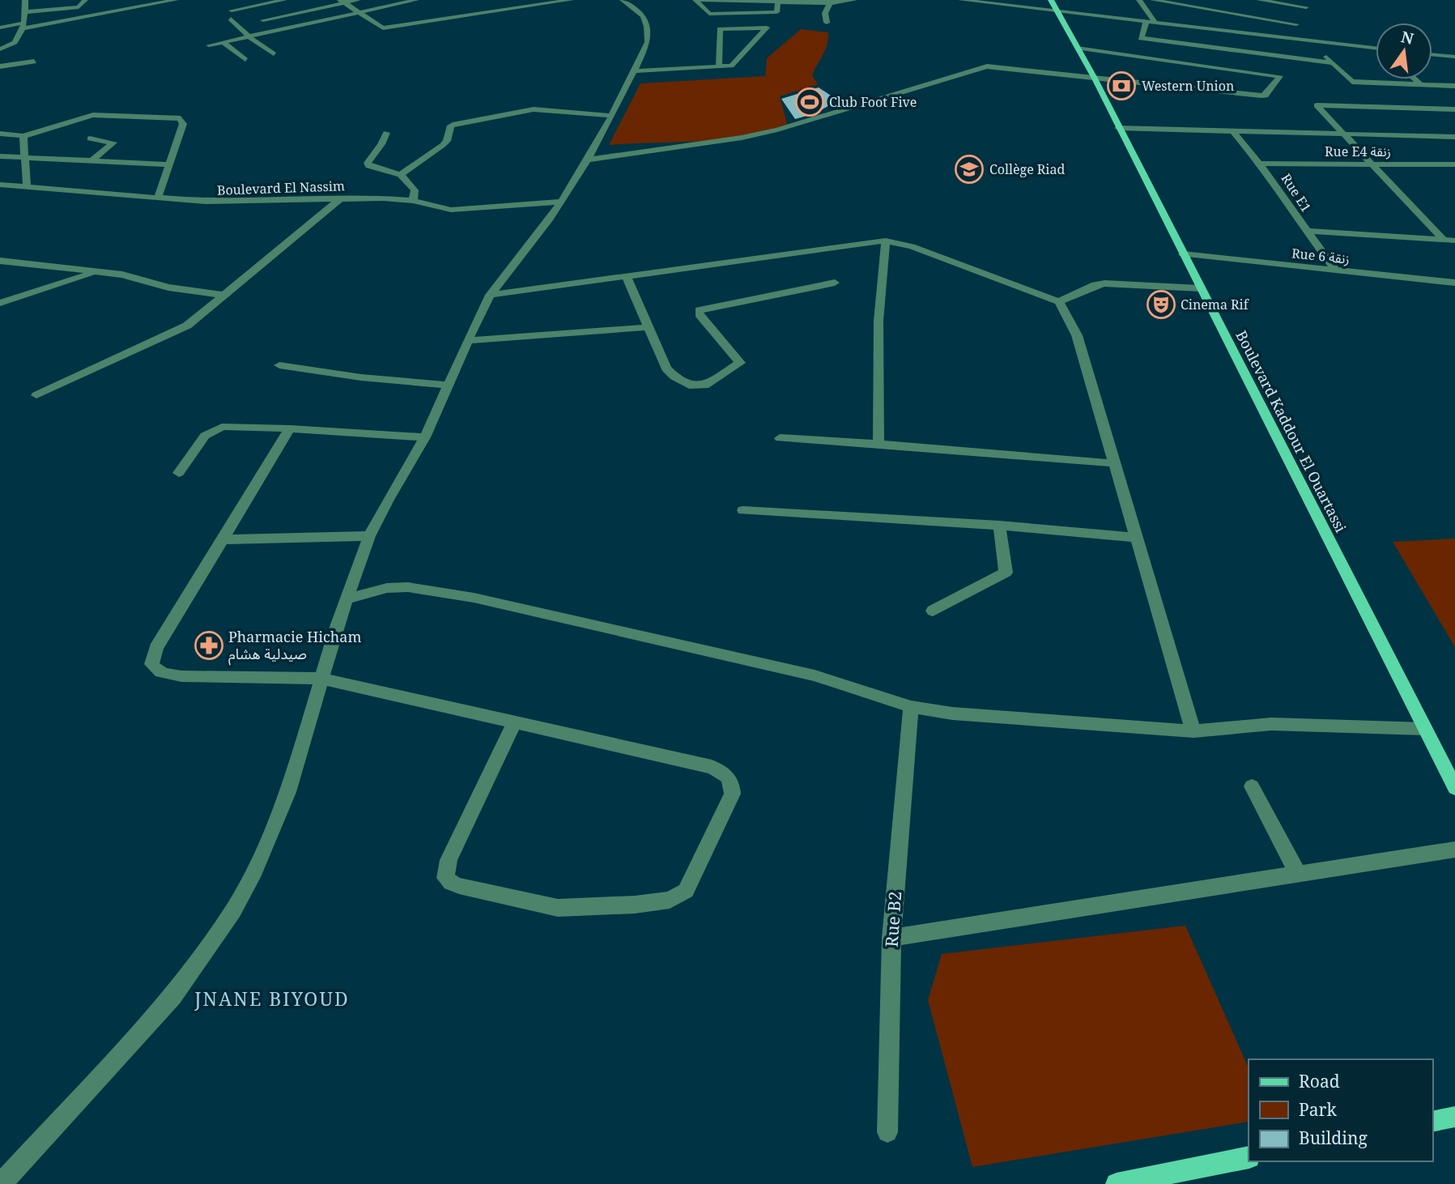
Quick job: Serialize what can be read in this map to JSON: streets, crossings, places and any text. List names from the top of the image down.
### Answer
{
  "streets": {
    "main road": ["Boulevard Kaddour El Ouartassi"],
    "street": [
      "Rue E4 زنقة",
      "Boulevard El Nassim",
      "Rue E1",
      "Rue 6 زنقة",
      "Rue B2"
    ]
  },
  "crossings": [
    ["Rue E4 زنقة", "Rue E1"],
    ["Rue E1", "Rue 6 زنقة"],
    ["Rue 6 زنقة", "Boulevard Kaddour El Ouartassi"]
  ],
  "districts": ["JNANE BIYOUD"],
  "places": {
    "bank": ["Western Union"],
    "sports": ["Club Foot Five"],
    "school or university": ["Collège Riad"],
    "theatre": ["Cinema Rif"],
    "pharmacy": ["Pharmacie Hicham صيدلية هشام"]
  },
  "legend": ["Road", "Park", "Building"],
  "north": "top"
}
